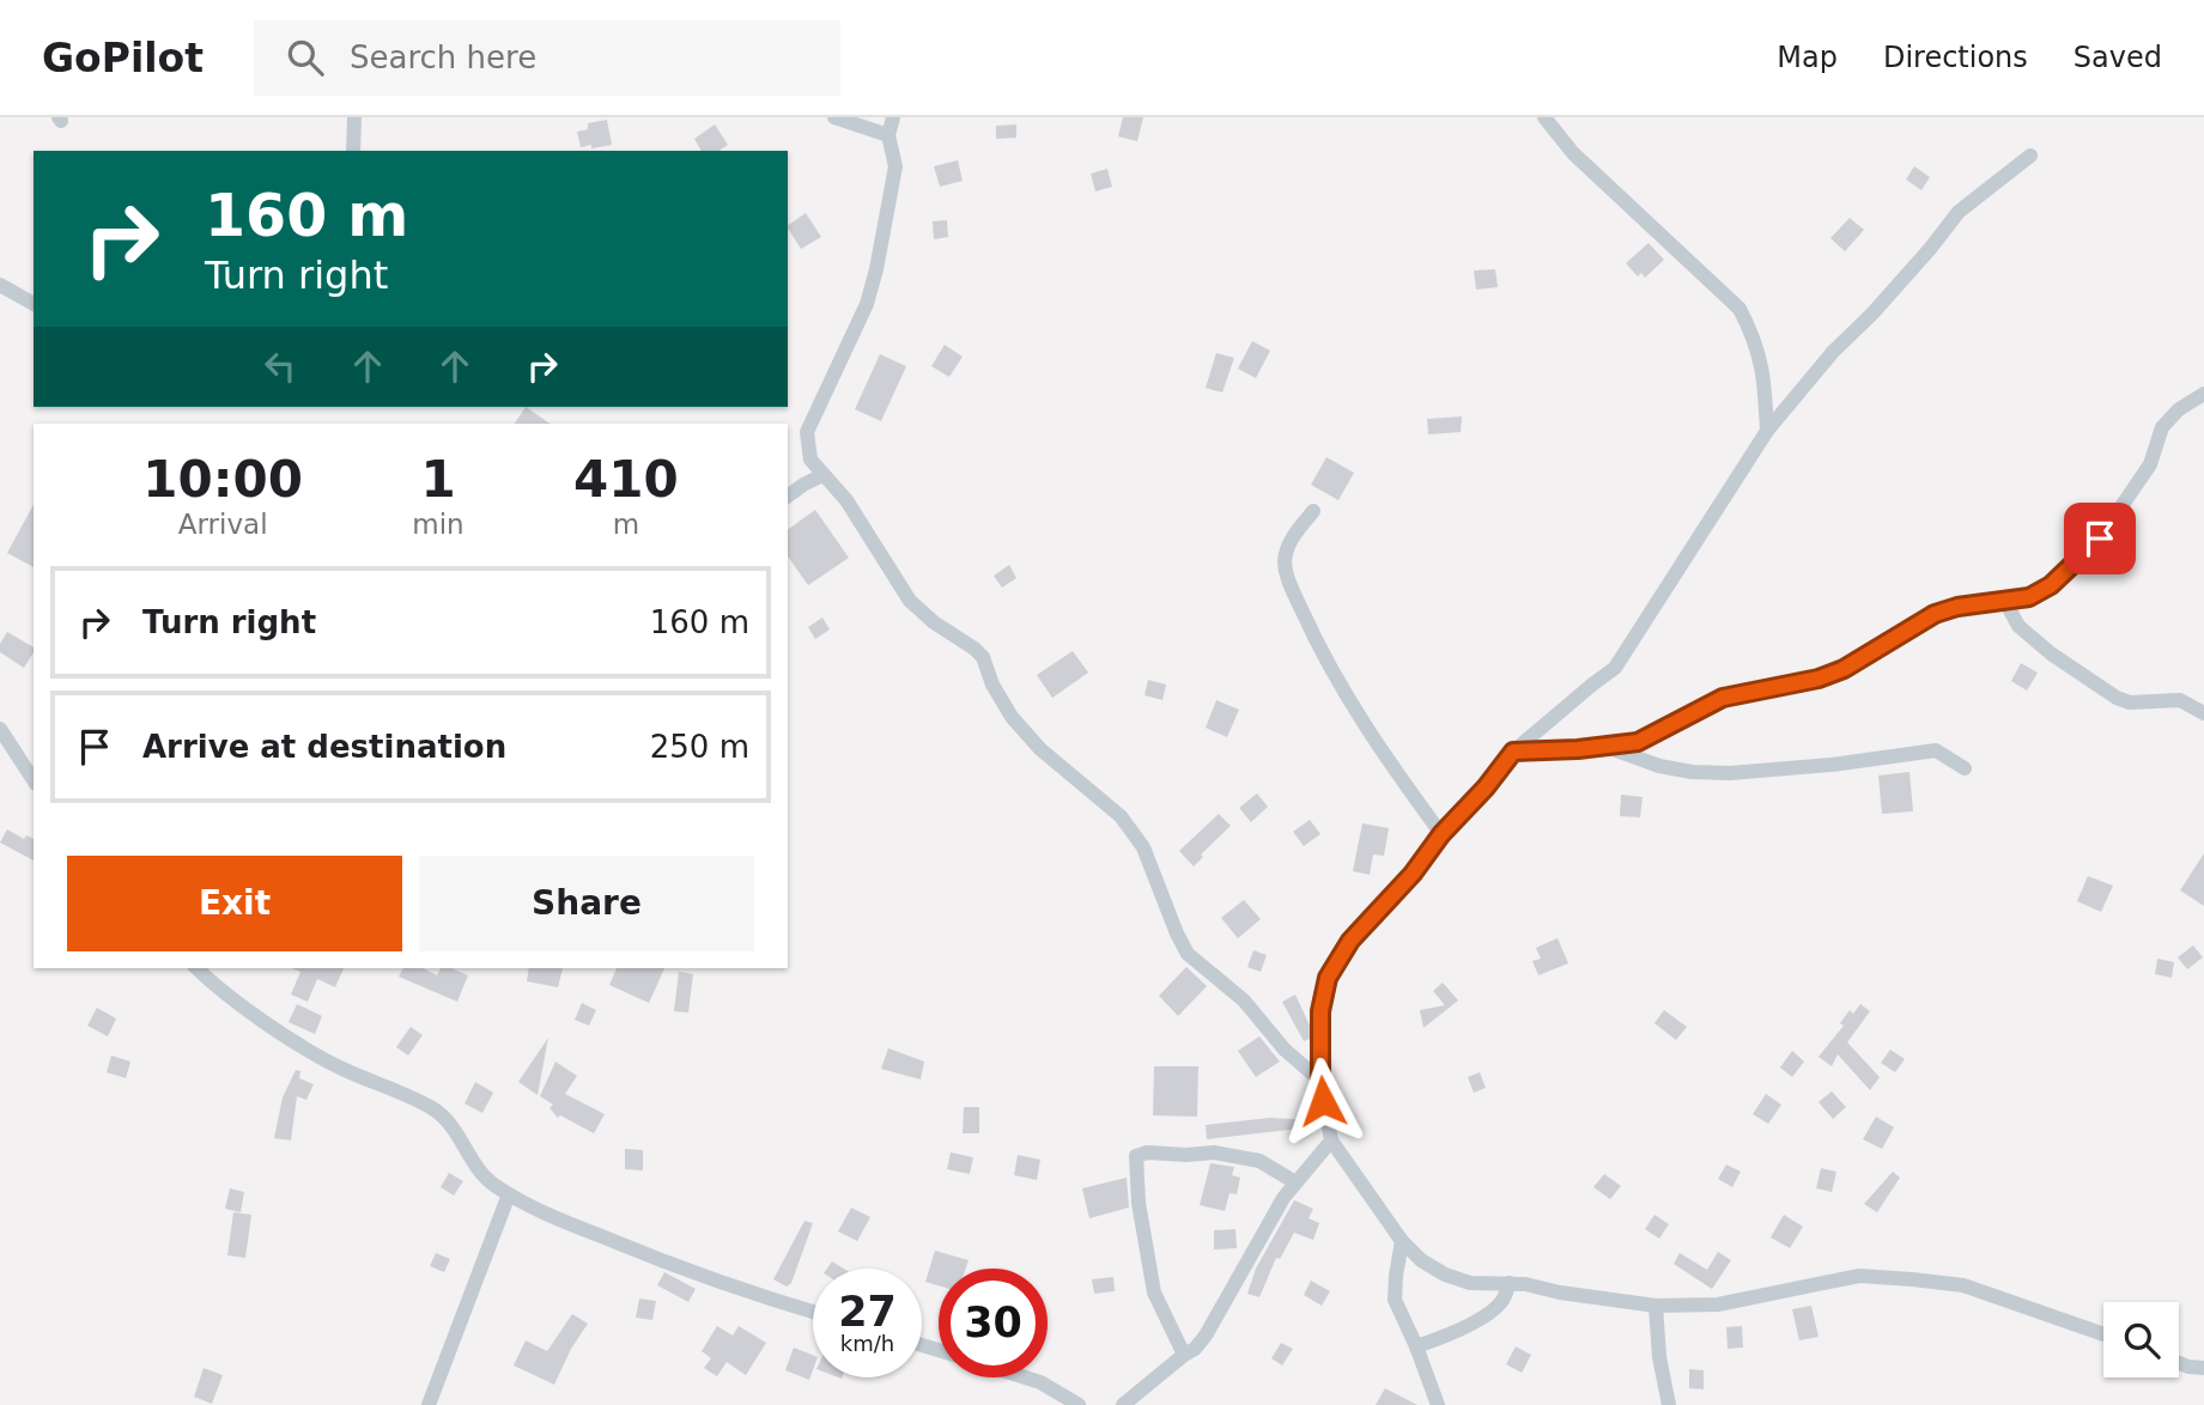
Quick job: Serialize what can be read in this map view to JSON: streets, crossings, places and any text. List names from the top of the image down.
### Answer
{
  "page": {
    "header": "GoPilot",
    "search": "Search here",
    "nav": ["Map", "Directions", "Saved"],
    "turn": ["160 m", "Turn right"],
    "eta": [
      "10:00",
      "Arrival",
      "1",
      "min",
      "410",
      "m"
    ],
    "list": [
      {
        "name": "Turn right",
        "value": "160 m"
      },
      {
        "name": "Arrive at destination",
        "value": "250 m"
      }
    ],
    "buttons": ["Exit", "Share"],
    "speed": "27 km/h",
    "limit": "30"
  }
}
